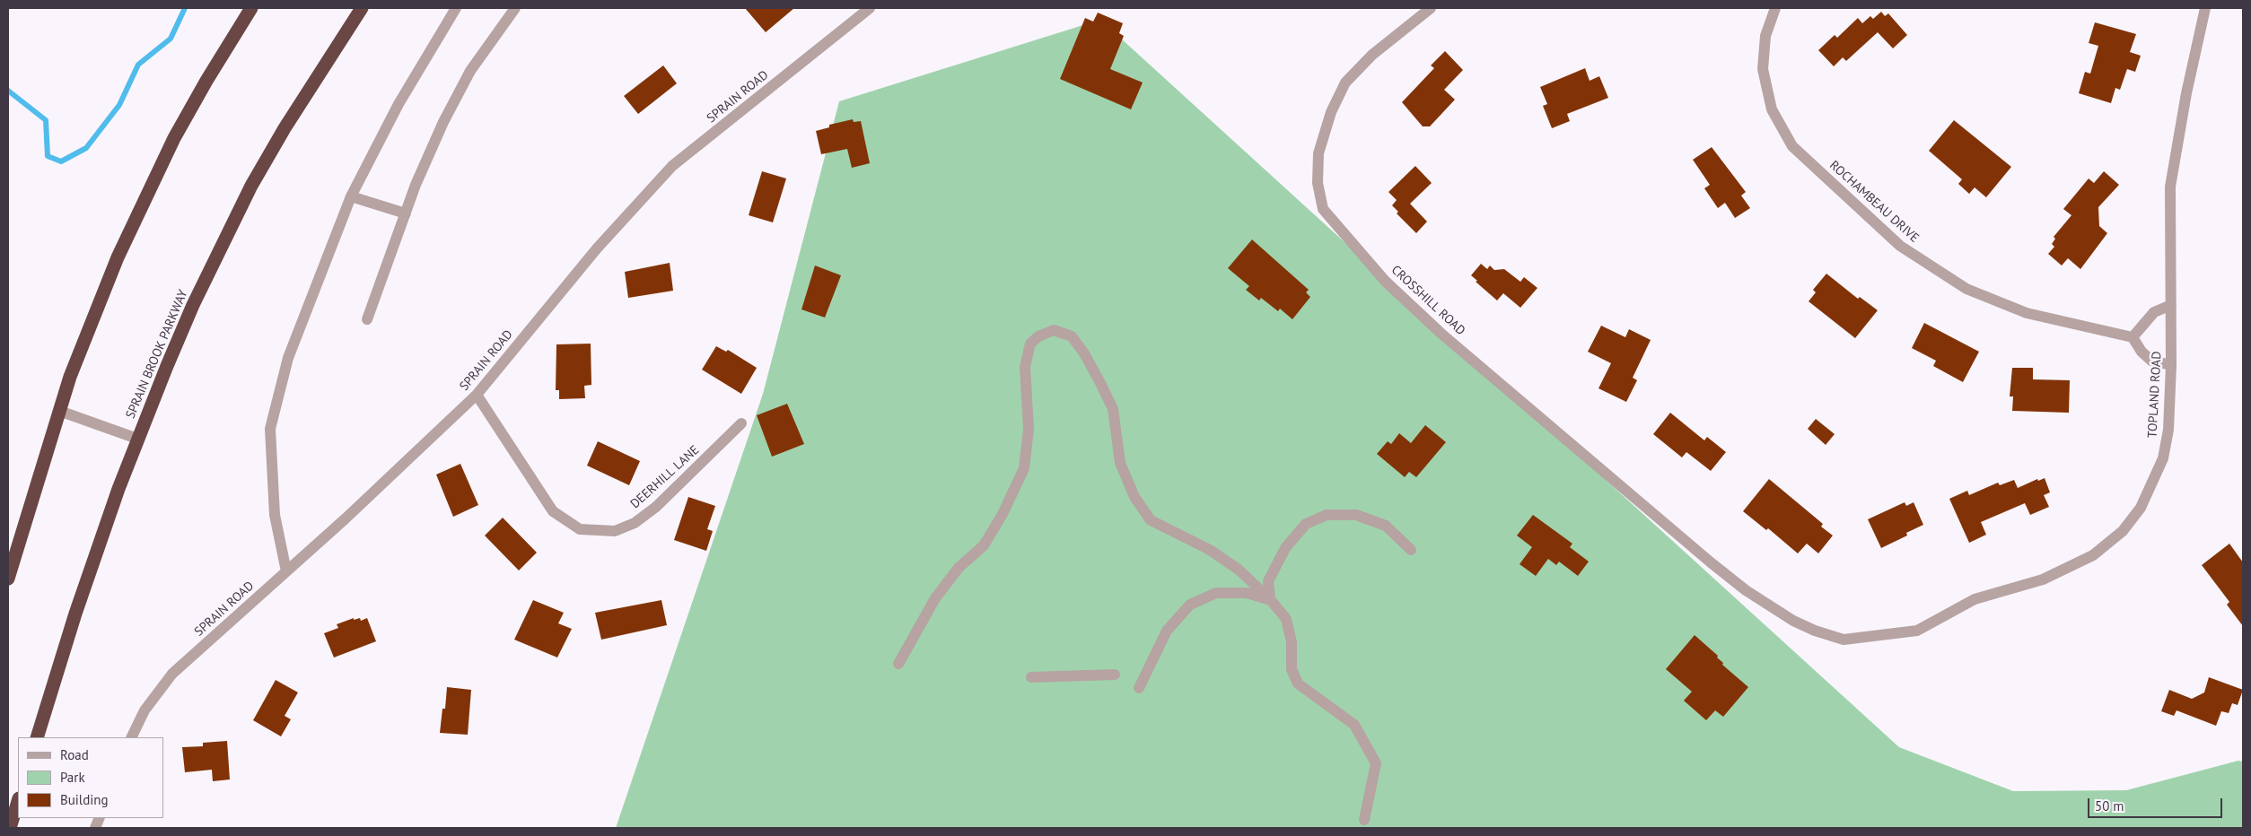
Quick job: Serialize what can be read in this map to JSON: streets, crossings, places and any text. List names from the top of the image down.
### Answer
{
  "streets": {
    "highway": ["SPRAIN BROOK PARKWAY"],
    "street": [
      "SPRAIN ROAD",
      "ROCHAMBEAU DRIVE",
      "CROSSHILL ROAD",
      "TOPLAND ROAD",
      "DEERHILL LANE"
    ]
  },
  "crossings": [
    ["SPRAIN ROAD", "DEERHILL LANE"],
    ["CROSSHILL ROAD", "TOPLAND ROAD"]
  ],
  "legend": ["Road", "Park", "Building"],
  "scale_bar": "50 m"
}
